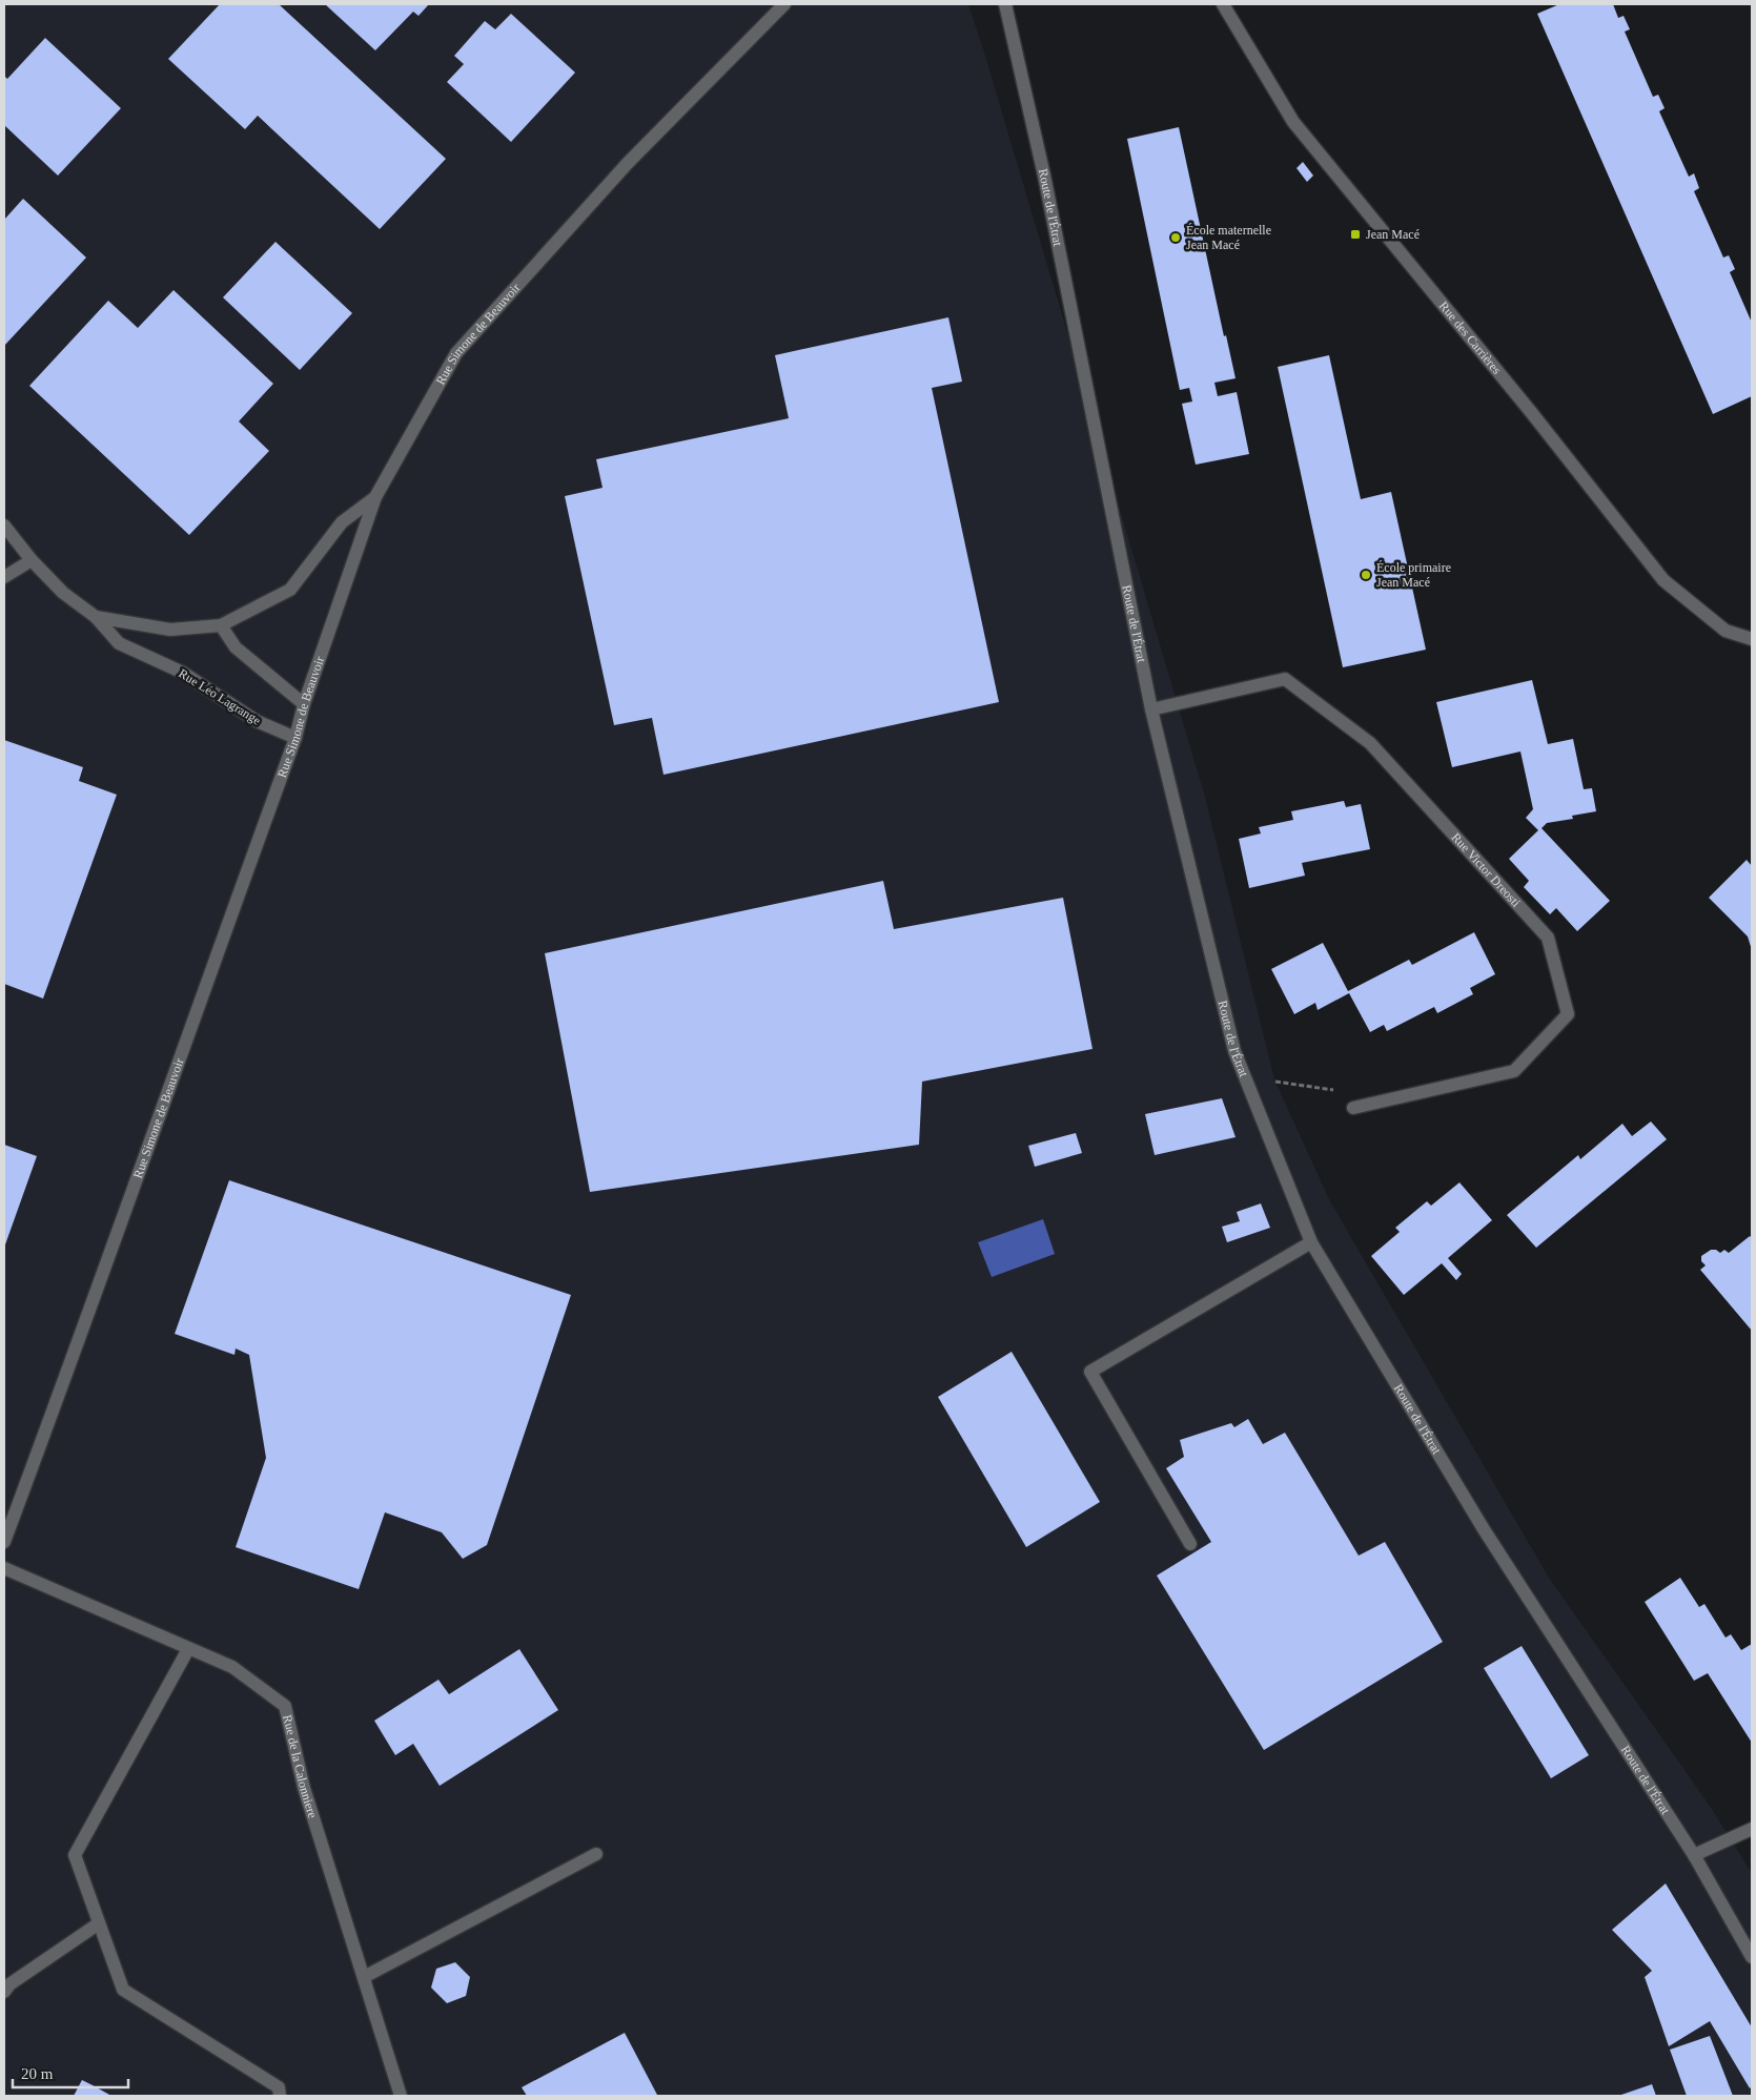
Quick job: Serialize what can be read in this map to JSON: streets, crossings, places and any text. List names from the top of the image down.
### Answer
{
  "streets": {
    "main road": [
      "Route de l'Étrat",
      "Rue Simone de Beauvoir",
      "Rue des Carrières",
      "Rue Léo Lagrange",
      "Rue Victor Dreosti",
      "Rue de la Calonniere"
    ]
  },
  "crossings": [
    ["Route de l'Étrat", "Rue Victor Dreosti"],
    ["Rue Simone de Beauvoir", "Rue Léo Lagrange"]
  ],
  "places": {
    "transit": ["Jean Macé"],
    "other": ["École maternelle Jean Macé", "École primaire Jean Macé"]
  },
  "scale_bar": "20 m"
}
